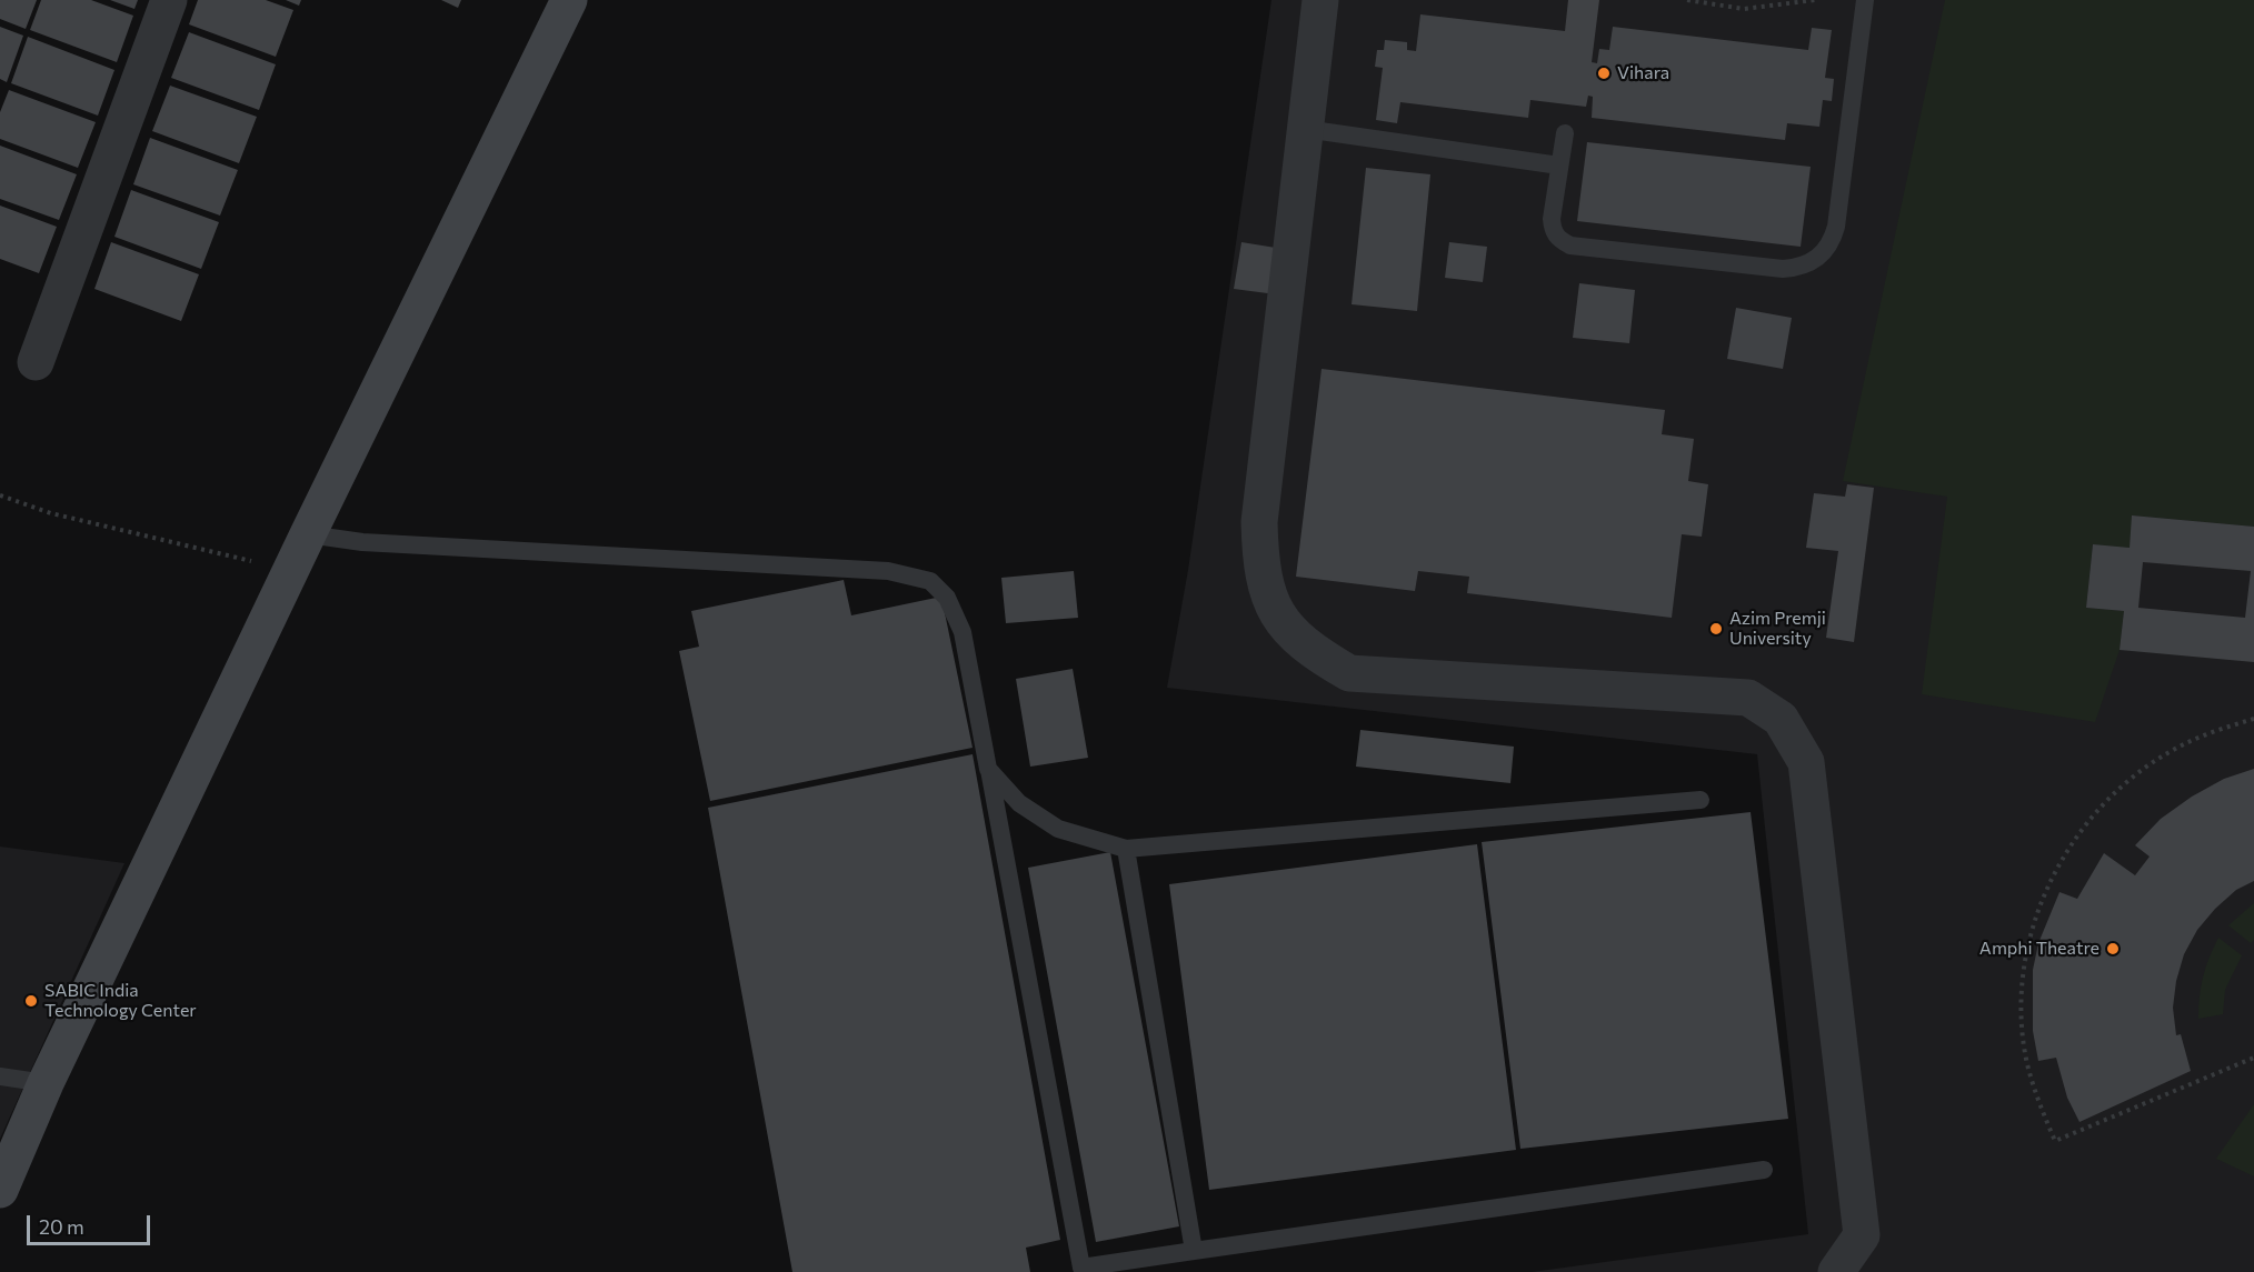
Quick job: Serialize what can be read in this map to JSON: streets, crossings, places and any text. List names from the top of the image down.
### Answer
{
  "places": [
    "Vihara",
    "Azim Premji University",
    "Amphi Theatre",
    "SABIC India Technology Center"
  ],
  "scale_bar": "20 m"
}
